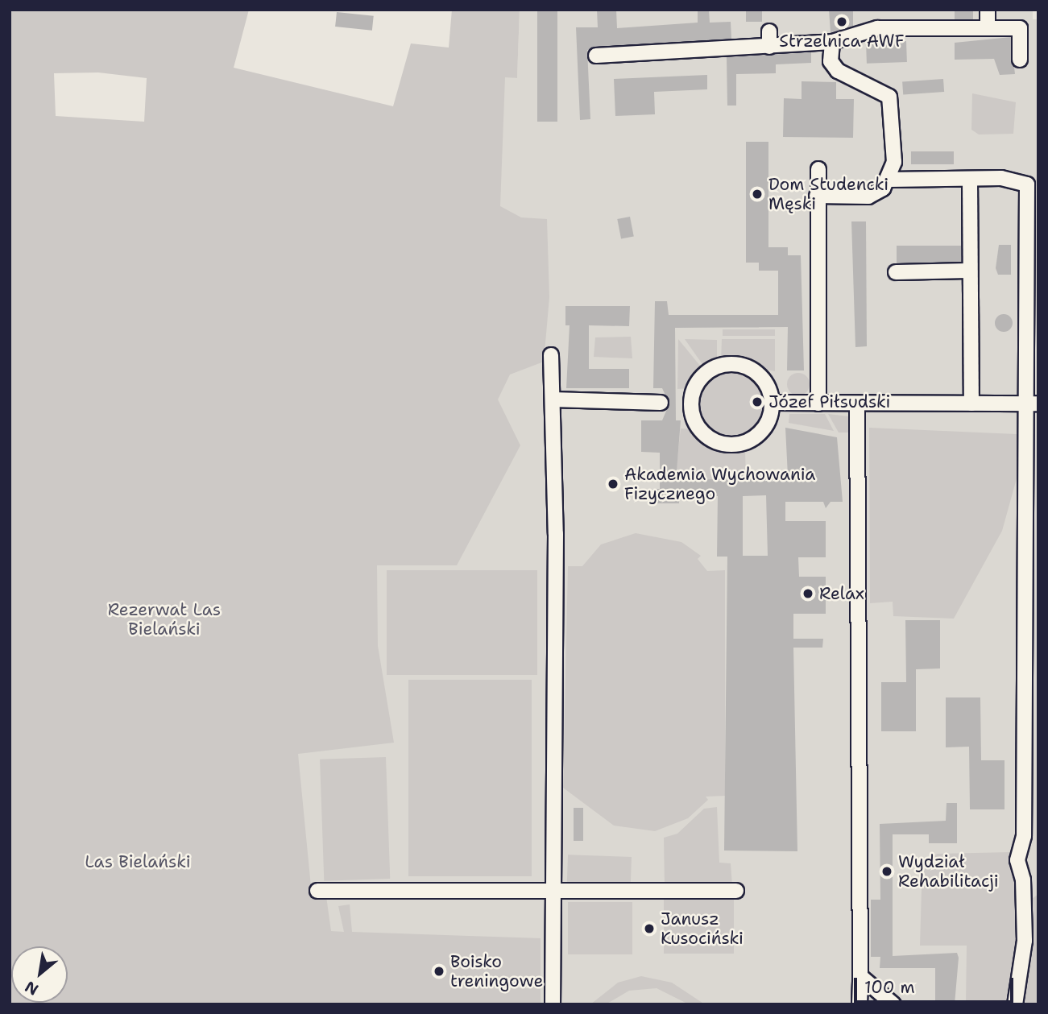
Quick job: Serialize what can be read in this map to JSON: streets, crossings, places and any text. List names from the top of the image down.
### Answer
{
  "parks": ["Rezerwat Las Bielański", "Las Bielański"],
  "places": [
    "Strzelnica AWF",
    "Dom Studencki Męski",
    "Józef Piłsudski",
    "Akademia Wychowania Fizycznego",
    "Relax",
    "Wydział Rehabilitacji",
    "Janusz Kusociński",
    "Boisko treningowe"
  ],
  "scale_bar": "100 m",
  "north": "bottom left"
}
